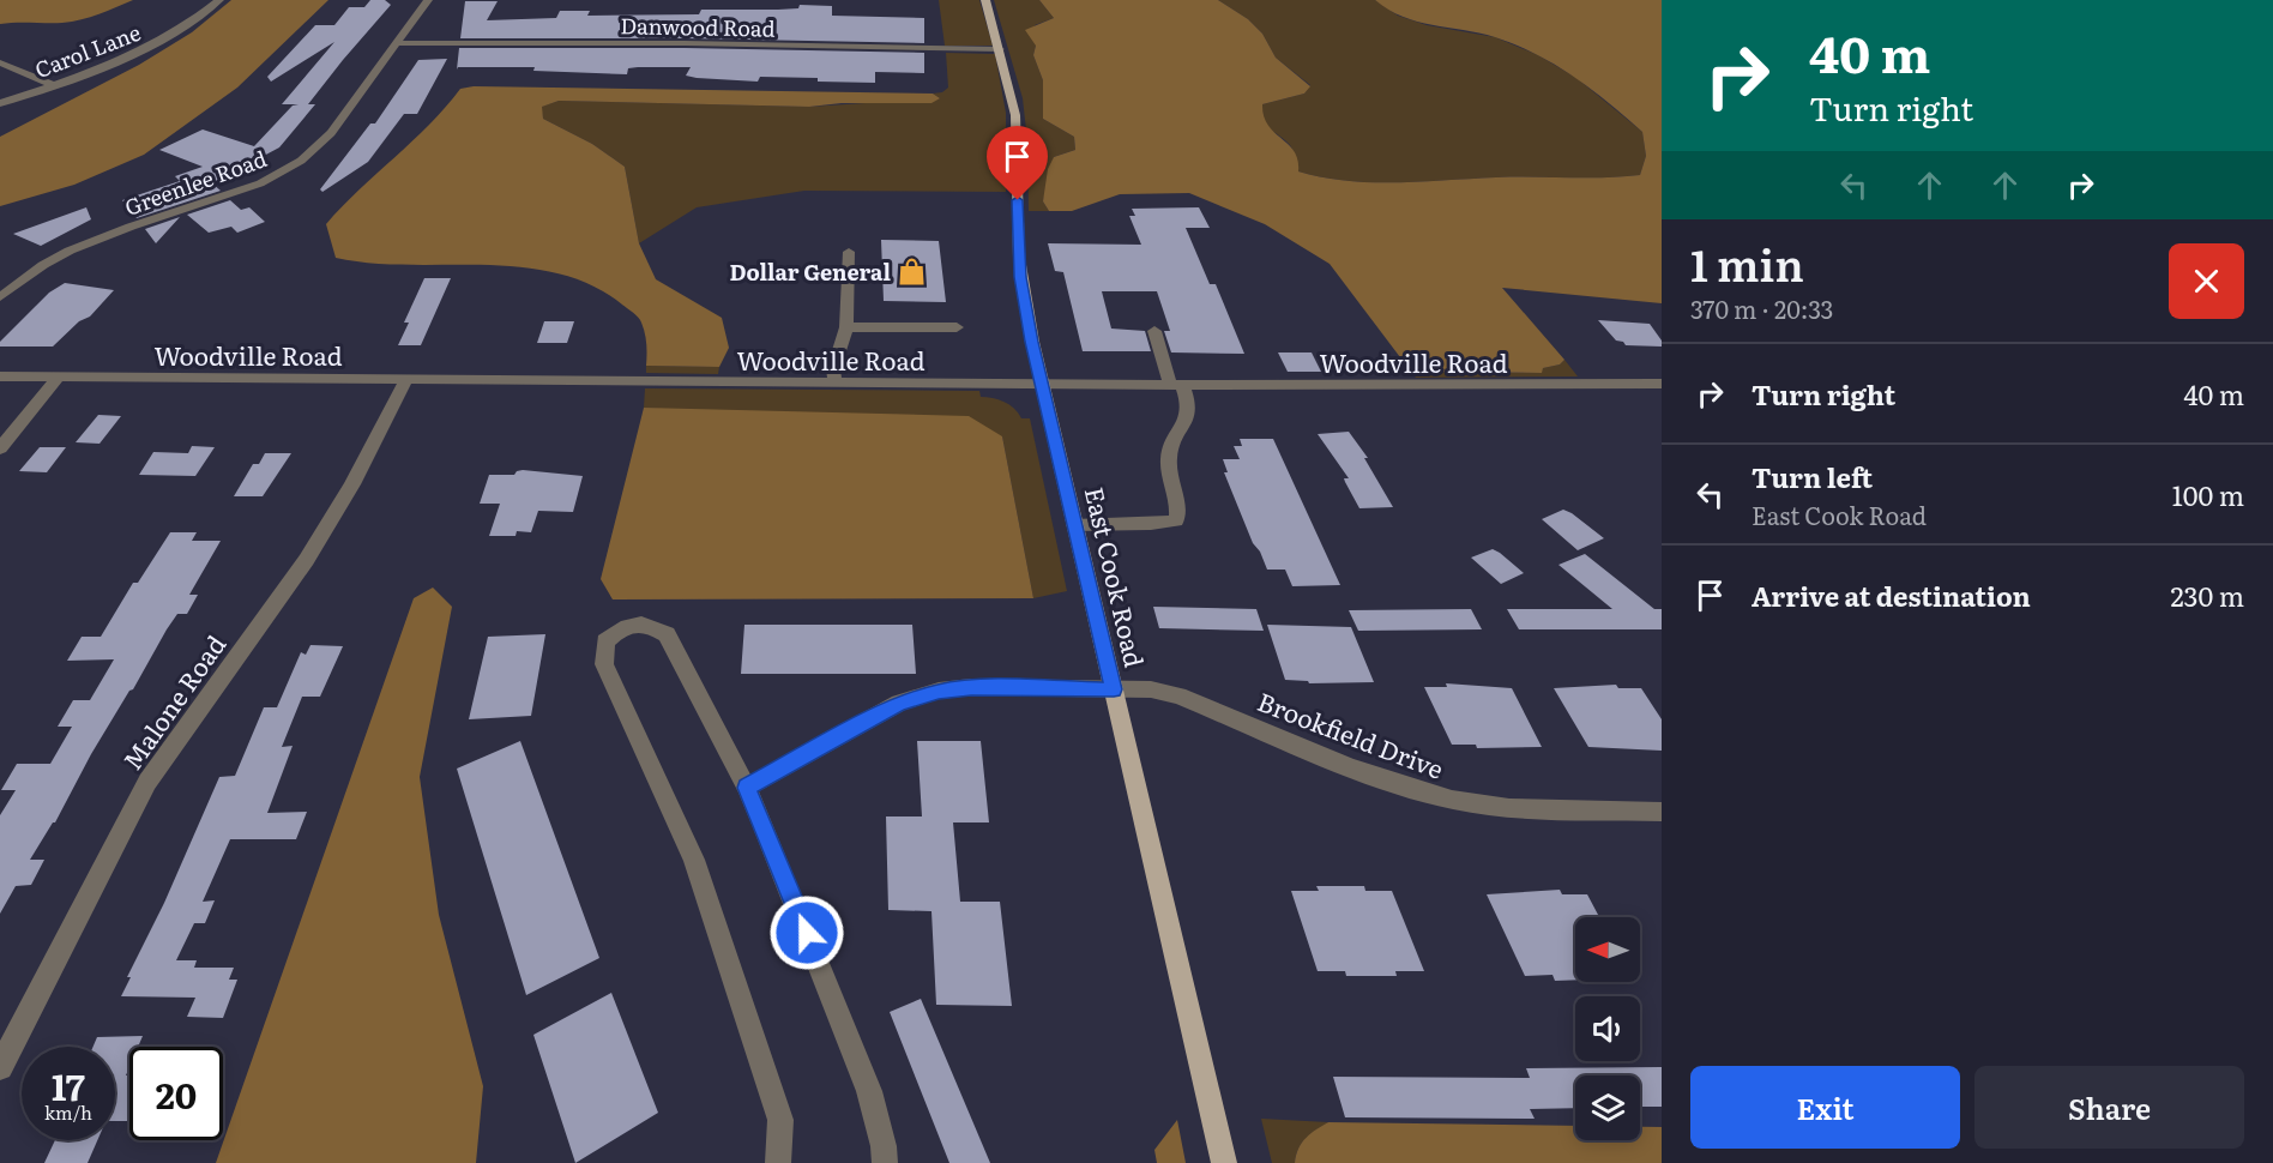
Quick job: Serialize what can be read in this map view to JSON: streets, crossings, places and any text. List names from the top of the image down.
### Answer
{
  "streets": {
    "main road": ["East Cook Road"],
    "street": [
      "Danwood Road",
      "Carol Lane",
      "Greenlee Road",
      "Woodville Road",
      "Malone Road",
      "Brookfield Drive"
    ]
  },
  "crossings": [
    ["Danwood Road", "Greenlee Road"],
    ["Danwood Road", "East Cook Road"],
    ["Woodville Road", "East Cook Road"],
    ["Woodville Road", "Malone Road"],
    ["East Cook Road", "Brookfield Drive"]
  ],
  "places": {
    "shop": ["Dollar General"]
  },
  "north": "left",
  "page": {
    "turn": ["40 m", "Turn right"],
    "heading": ["1 min", "370 m · 20:33"],
    "list": [
      {
        "name": "Turn right",
        "value": "40 m"
      },
      {
        "name": "Turn left",
        "note": "East Cook Road",
        "value": "100 m"
      },
      {
        "name": "Arrive at destination",
        "value": "230 m"
      }
    ],
    "speed": "17 km/h",
    "limit": "20",
    "buttons": ["Exit", "Share"]
  }
}
